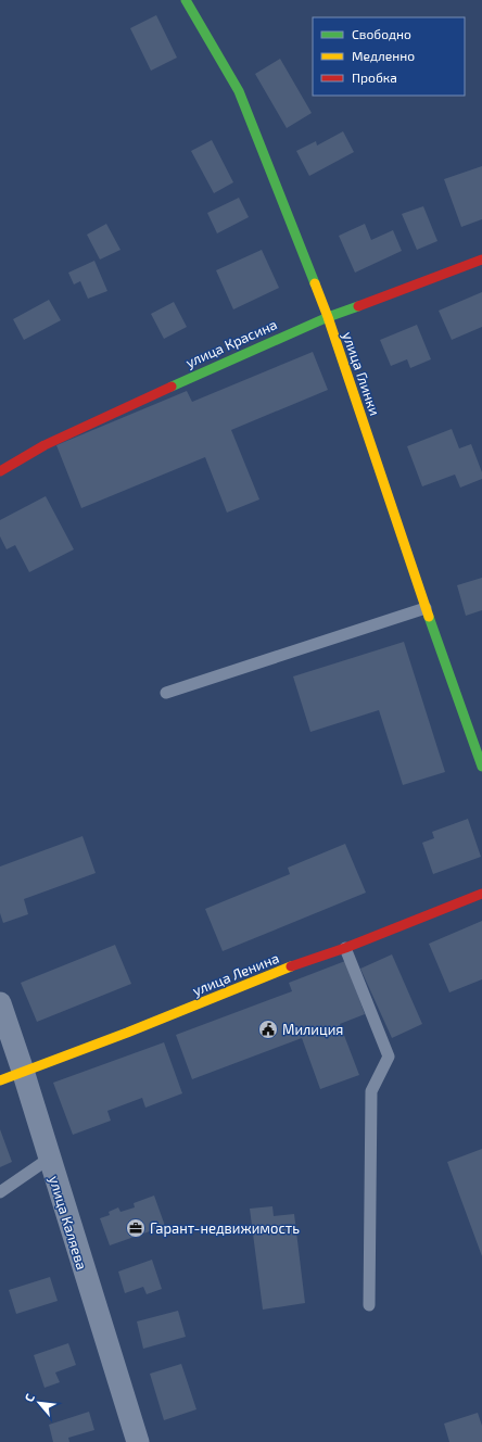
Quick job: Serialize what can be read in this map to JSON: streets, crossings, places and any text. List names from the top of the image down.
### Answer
{
  "streets": {
    "street": [
      "улица Красина",
      "улица Глинки",
      "улица Ленина",
      "улица Каляева"
    ]
  },
  "crossings": [
    ["улица Красина", "улица Глинки"],
    ["улица Ленина", "улица Каляева"]
  ],
  "places": {
    "public building": ["Милиция"],
    "office": ["Гарант-недвижимость"]
  },
  "legend": ["Свободно", "Медленно", "Пробка"],
  "north": "top left"
}
